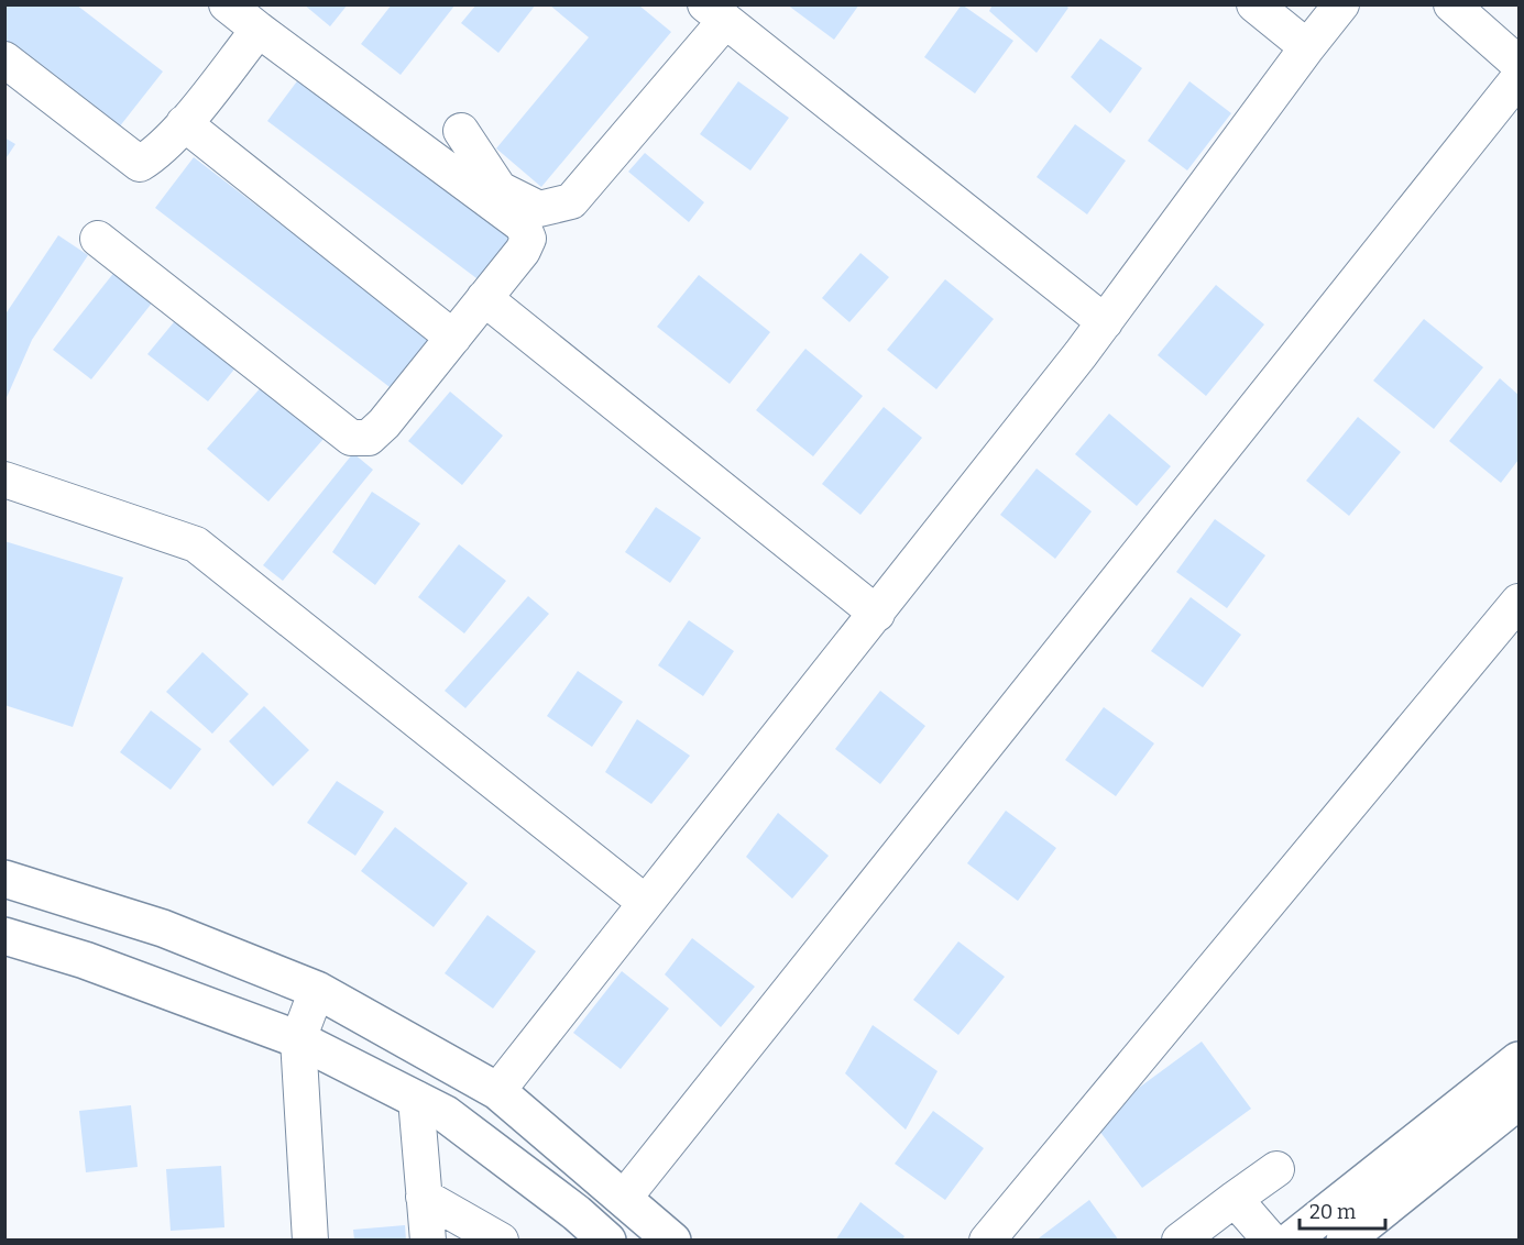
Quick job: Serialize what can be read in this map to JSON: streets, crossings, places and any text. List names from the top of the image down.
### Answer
{
  "scale_bar": "20 m"
}
